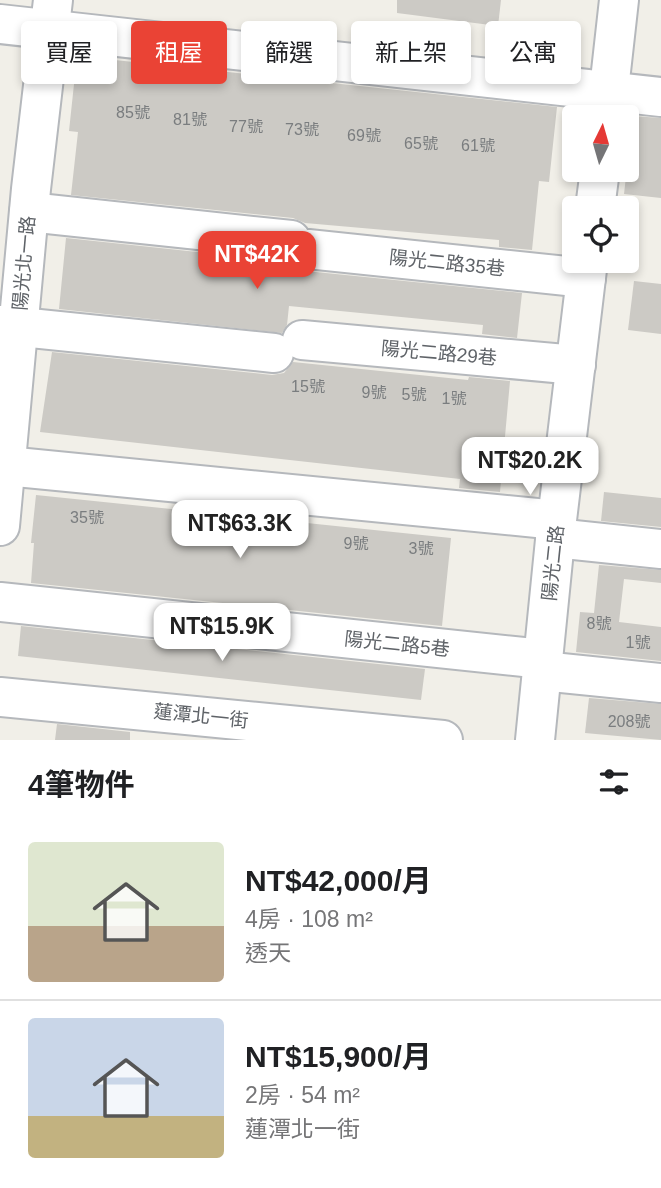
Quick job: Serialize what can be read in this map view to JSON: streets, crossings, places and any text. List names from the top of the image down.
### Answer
{
  "streets": {
    "street": [
      "陽光北一路",
      "陽光二路35巷",
      "陽光二路29巷",
      "陽光二路",
      "陽光二路5巷",
      "蓮潭北一街"
    ]
  },
  "crossings": [
    ["陽光北一路", "陽光二路35巷"],
    ["陽光北一路", "陽光二路29巷"],
    ["陽光二路29巷", "陽光二路"],
    ["陽光二路", "陽光二路5巷"]
  ],
  "house_numbers": [
    "85號",
    "81號",
    "77號",
    "73號",
    "69號",
    "65號",
    "61號",
    "15號",
    "9號",
    "5號",
    "1號",
    "35號",
    "9號",
    "3號",
    "8號",
    "1號",
    "208號"
  ],
  "north": "top",
  "page": {
    "chip": [
      "買屋",
      "租屋",
      "篩選",
      "新上架",
      "公寓"
    ],
    "price": [
      "NT$42K",
      "NT$20.2K",
      "NT$63.3K",
      "NT$15.9K"
    ],
    "heading": "4筆物件",
    "list": [
      {
        "name": "NT$42,000/月",
        "note": "4房 · 108 m² · 透天"
      },
      {
        "name": "NT$15,900/月",
        "note": "2房 · 54 m² · 蓮潭北一街"
      }
    ]
  }
}
